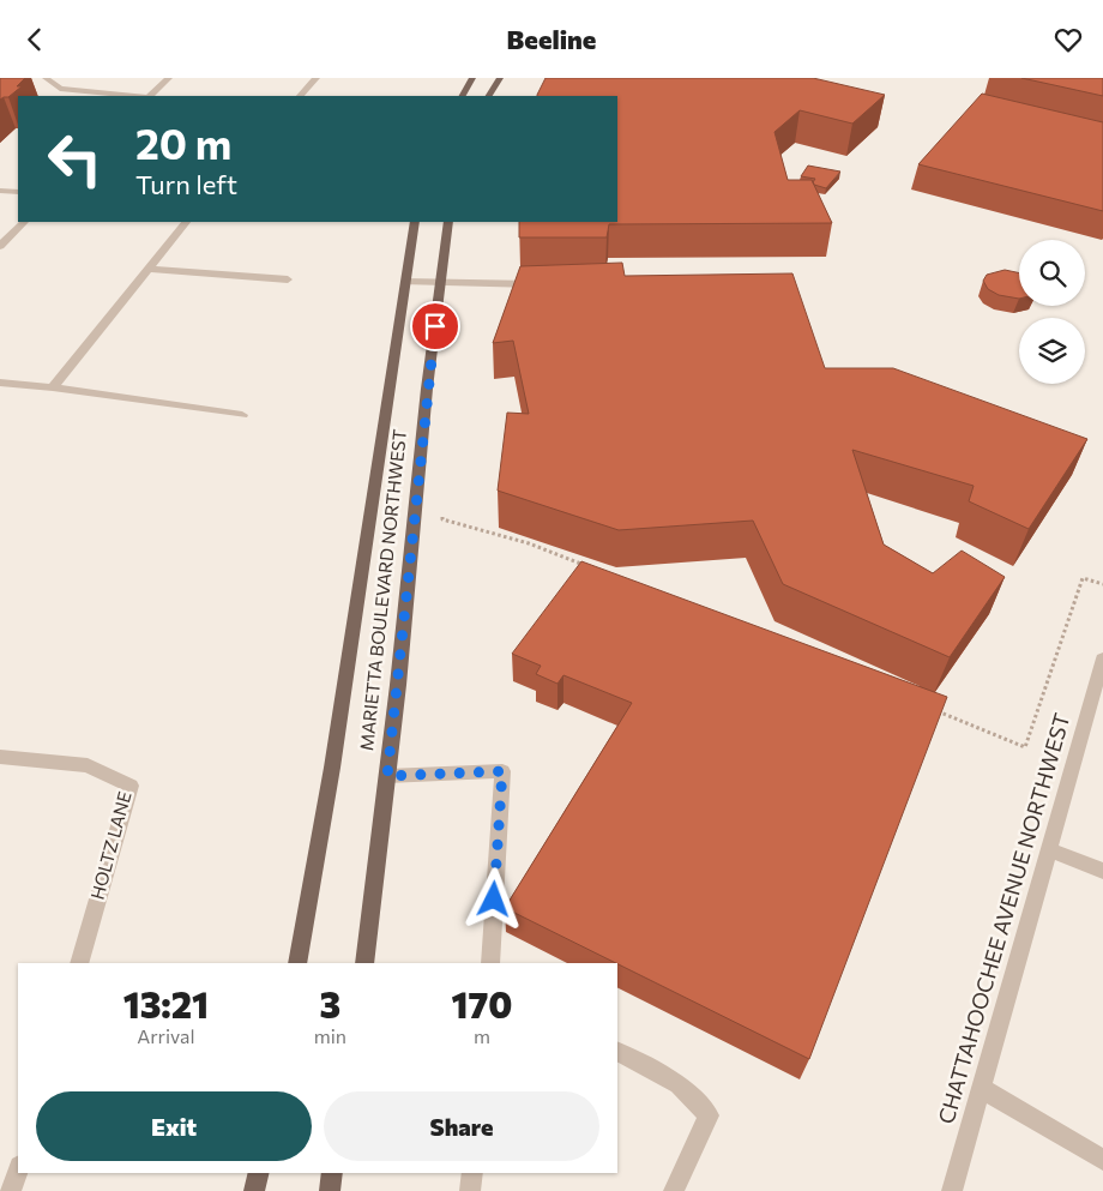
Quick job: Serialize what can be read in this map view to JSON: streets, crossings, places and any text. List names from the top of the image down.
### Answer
{
  "streets": {
    "main road": ["MARIETTA BOULEVARD NORTHWEST"],
    "street": ["HOLTZ LANE", "CHATTAHOOCHEE AVENUE NORTHWEST"]
  },
  "page": {
    "header": "Beeline",
    "turn": ["20 m", "Turn left"],
    "eta": [
      "13:21",
      "Arrival",
      "3",
      "min",
      "170",
      "m"
    ],
    "buttons": ["Exit", "Share"]
  }
}
